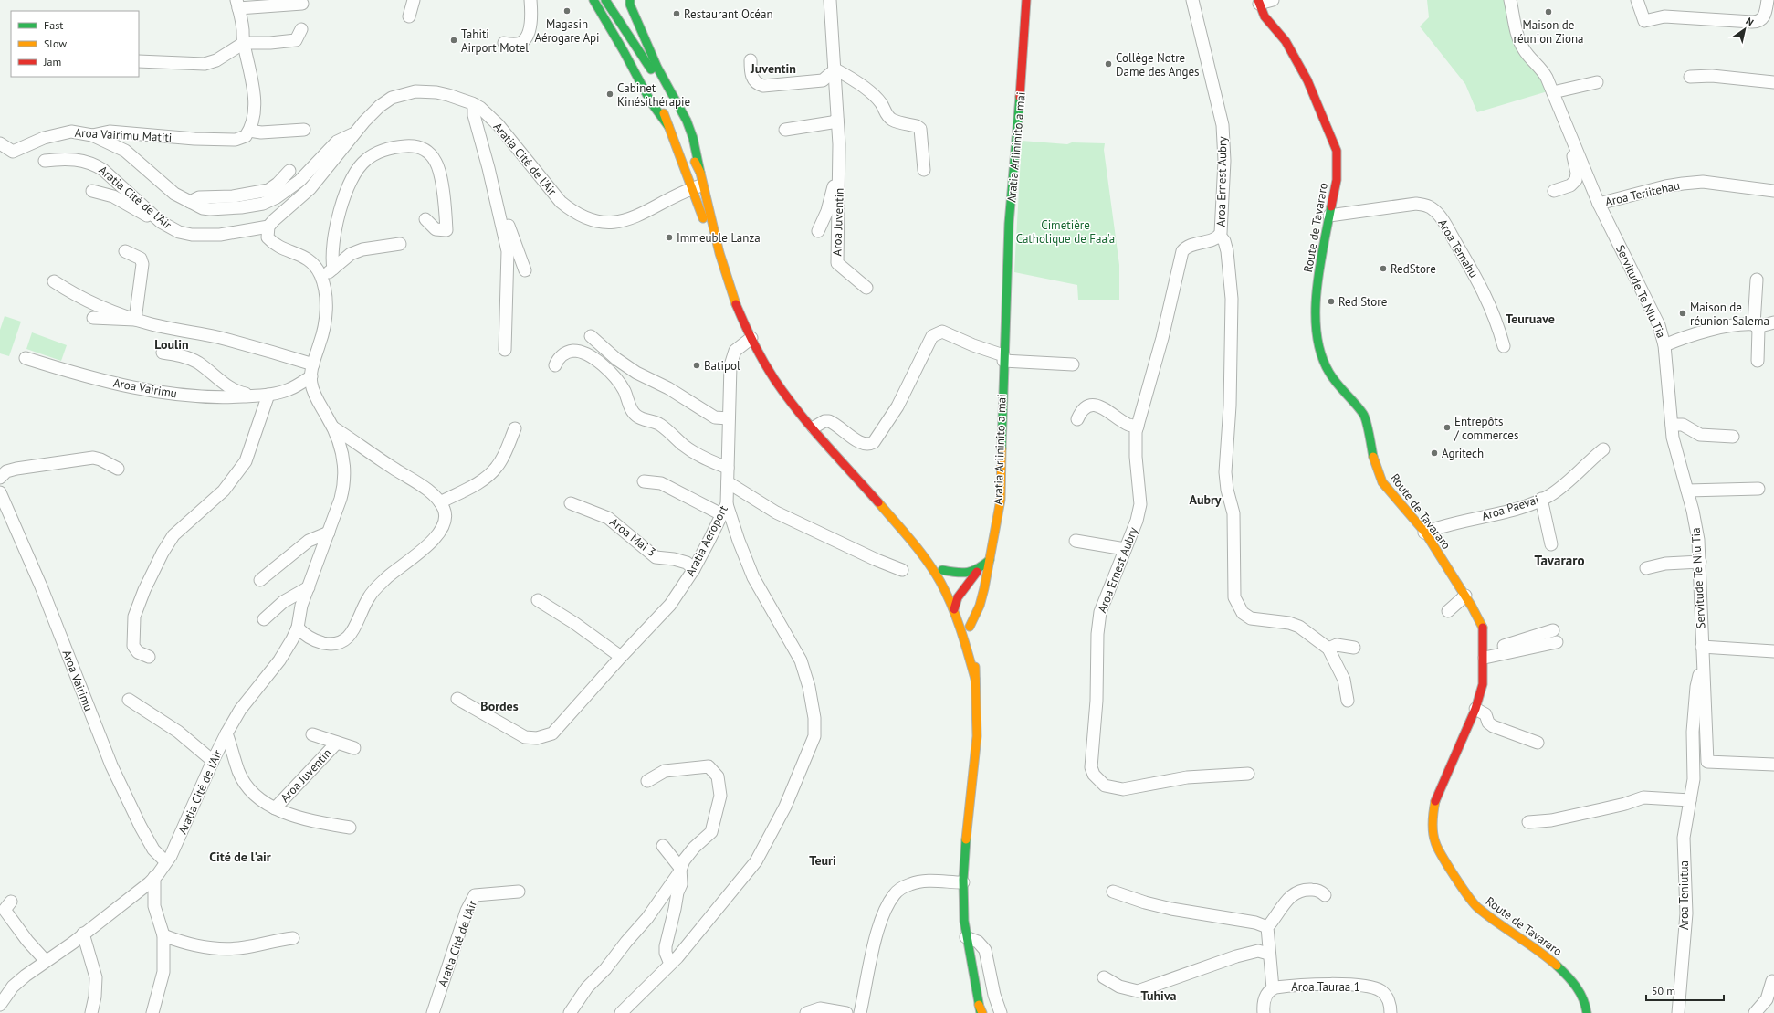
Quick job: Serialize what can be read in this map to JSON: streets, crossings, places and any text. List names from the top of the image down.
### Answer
{
  "streets": {
    "main road": ["Aratia Ariininito a mai", "Route de Tavararo"],
    "street": [
      "Aroa Vairimu Matiti",
      "Aratia Cité de l'Air",
      "Aroa Ernest Aubry",
      "Aroa Teriitehau",
      "Aroa Juventin",
      "Aroa Temahu",
      "Servitude Te Niu Tia",
      "Aroa Vairimu",
      "Aroa Paevai",
      "Aroa Mai 3",
      "Aratia Aeroport",
      "Aroa Teniutua",
      "Aroa Tauraa 1"
    ]
  },
  "crossings": [
    ["Aroa Vairimu Matiti", "Aratia Cité de l'Air"],
    ["Aratia Cité de l'Air", "Aroa Juventin"],
    ["Aratia Cité de l'Air", "Aroa Vairimu"],
    ["Aroa Teriitehau", "Servitude Te Niu Tia"],
    ["Route de Tavararo", "Aroa Temahu"],
    ["Route de Tavararo", "Aroa Paevai"],
    ["Servitude Te Niu Tia", "Aroa Teniutua"],
    ["Aroa Mai 3", "Aratia Aeroport"]
  ],
  "districts": [
    "Juventin",
    "Teuruave",
    "Loulin",
    "Aubry",
    "Tavararo",
    "Bordes",
    "Cité de l'air",
    "Teuri",
    "Tuhiva"
  ],
  "parks": ["Cimetière Catholique de Faa'a"],
  "places": [
    "Magasin Aérogare Api",
    "Maison de réunion Ziona",
    "Restaurant Océan",
    "Tahiti Airport Motel",
    "Collège Notre Dame des Anges",
    "Cabinet Kinésithérapie",
    "Immeuble Lanza",
    "RedStore",
    "Red Store",
    "Maison de réunion Salema",
    "Batipol",
    "Entrepôts / commerces",
    "Agritech"
  ],
  "legend": ["Fast", "Slow", "Jam"],
  "scale_bar": "50 m",
  "north": "top right"
}
